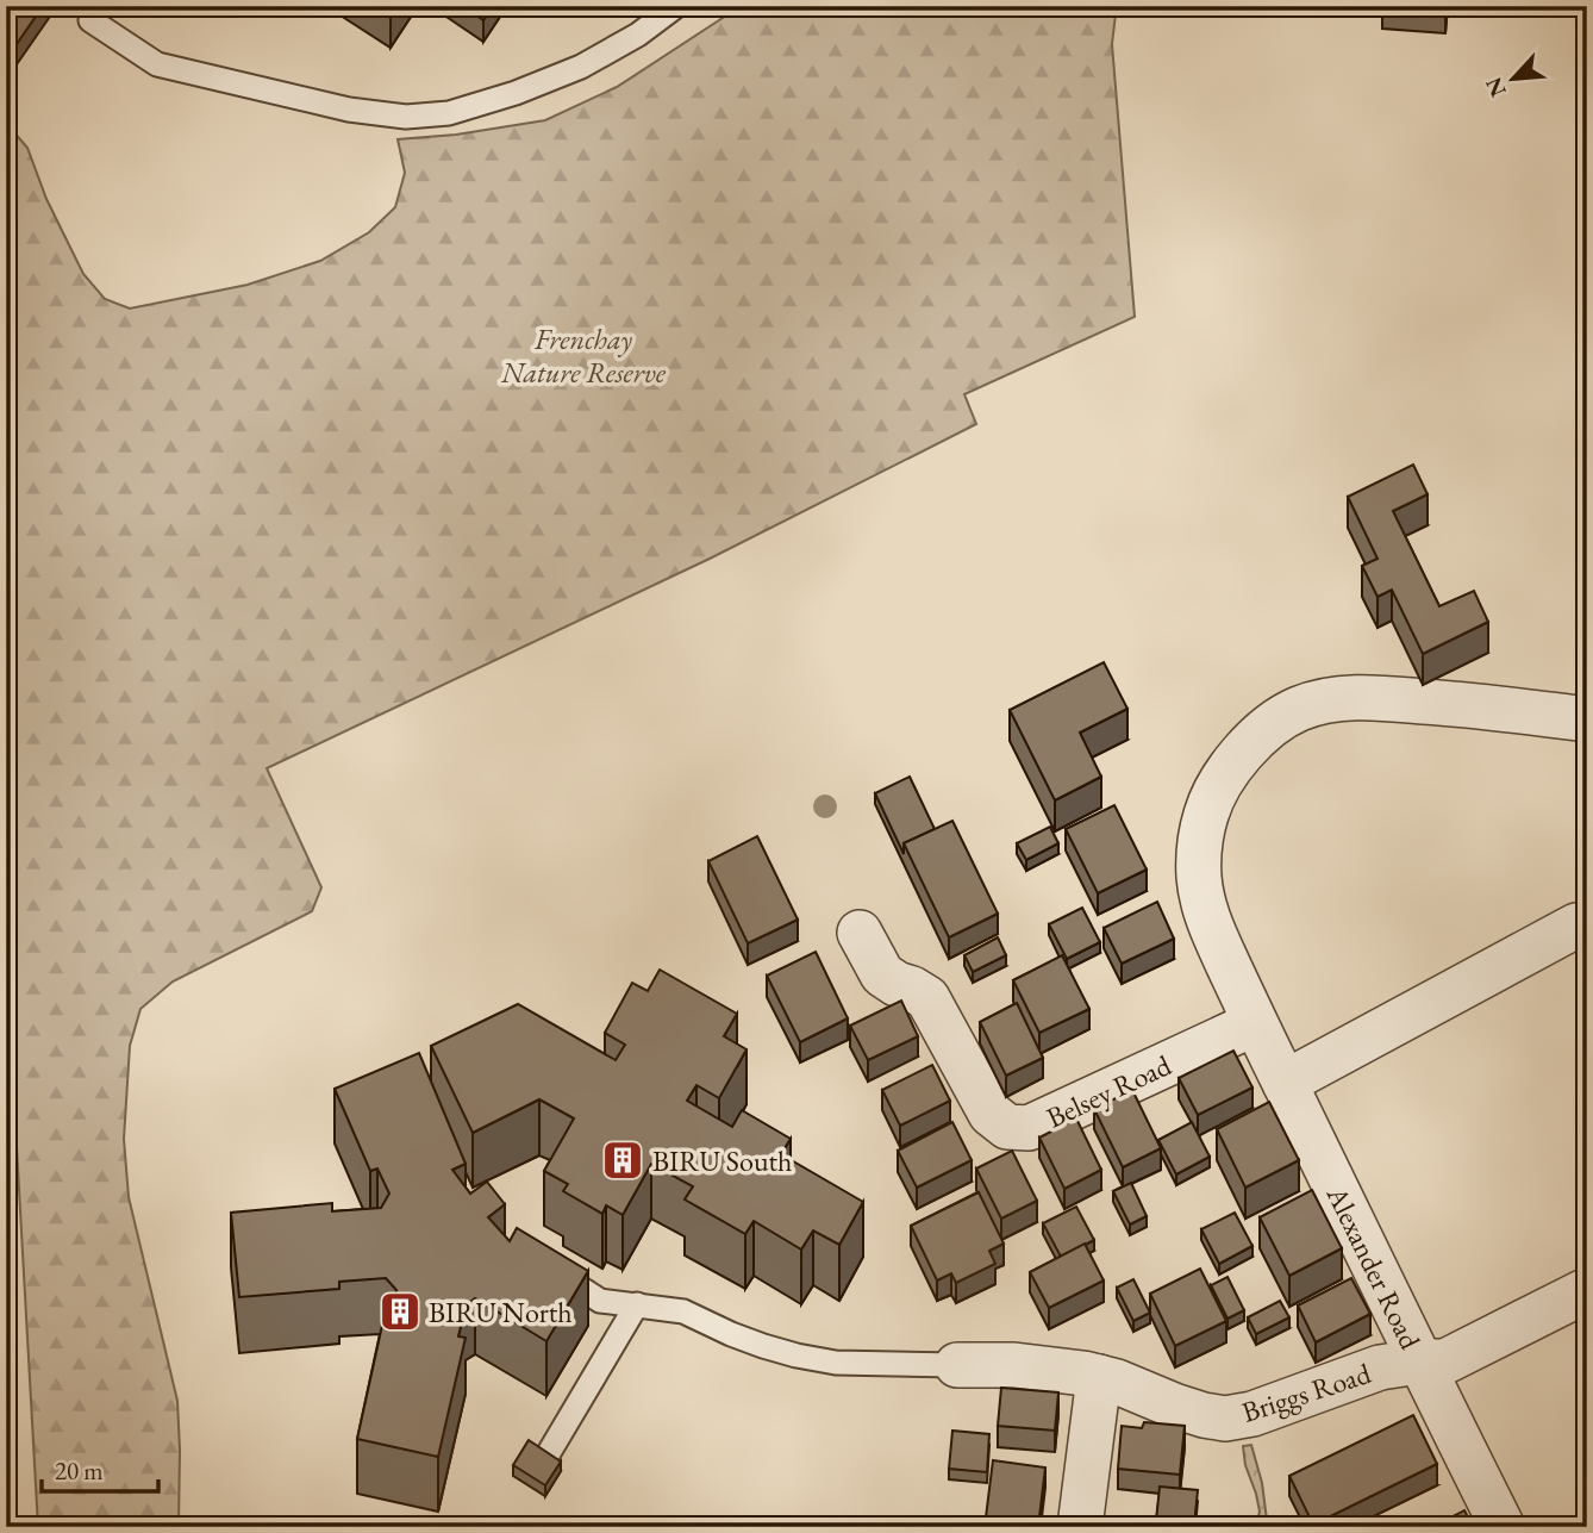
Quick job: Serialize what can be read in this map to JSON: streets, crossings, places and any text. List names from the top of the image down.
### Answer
{
  "streets": {
    "street": ["Belsey Road", "Alexander Road", "Briggs Road"]
  },
  "crossings": [
    ["Belsey Road", "Alexander Road"],
    ["Alexander Road", "Briggs Road"]
  ],
  "parks": ["Frenchay Nature Reserve"],
  "places": {
    "building": ["BIRU South", "BIRU North"]
  },
  "scale_bar": "20 m",
  "north": "bottom left"
}
